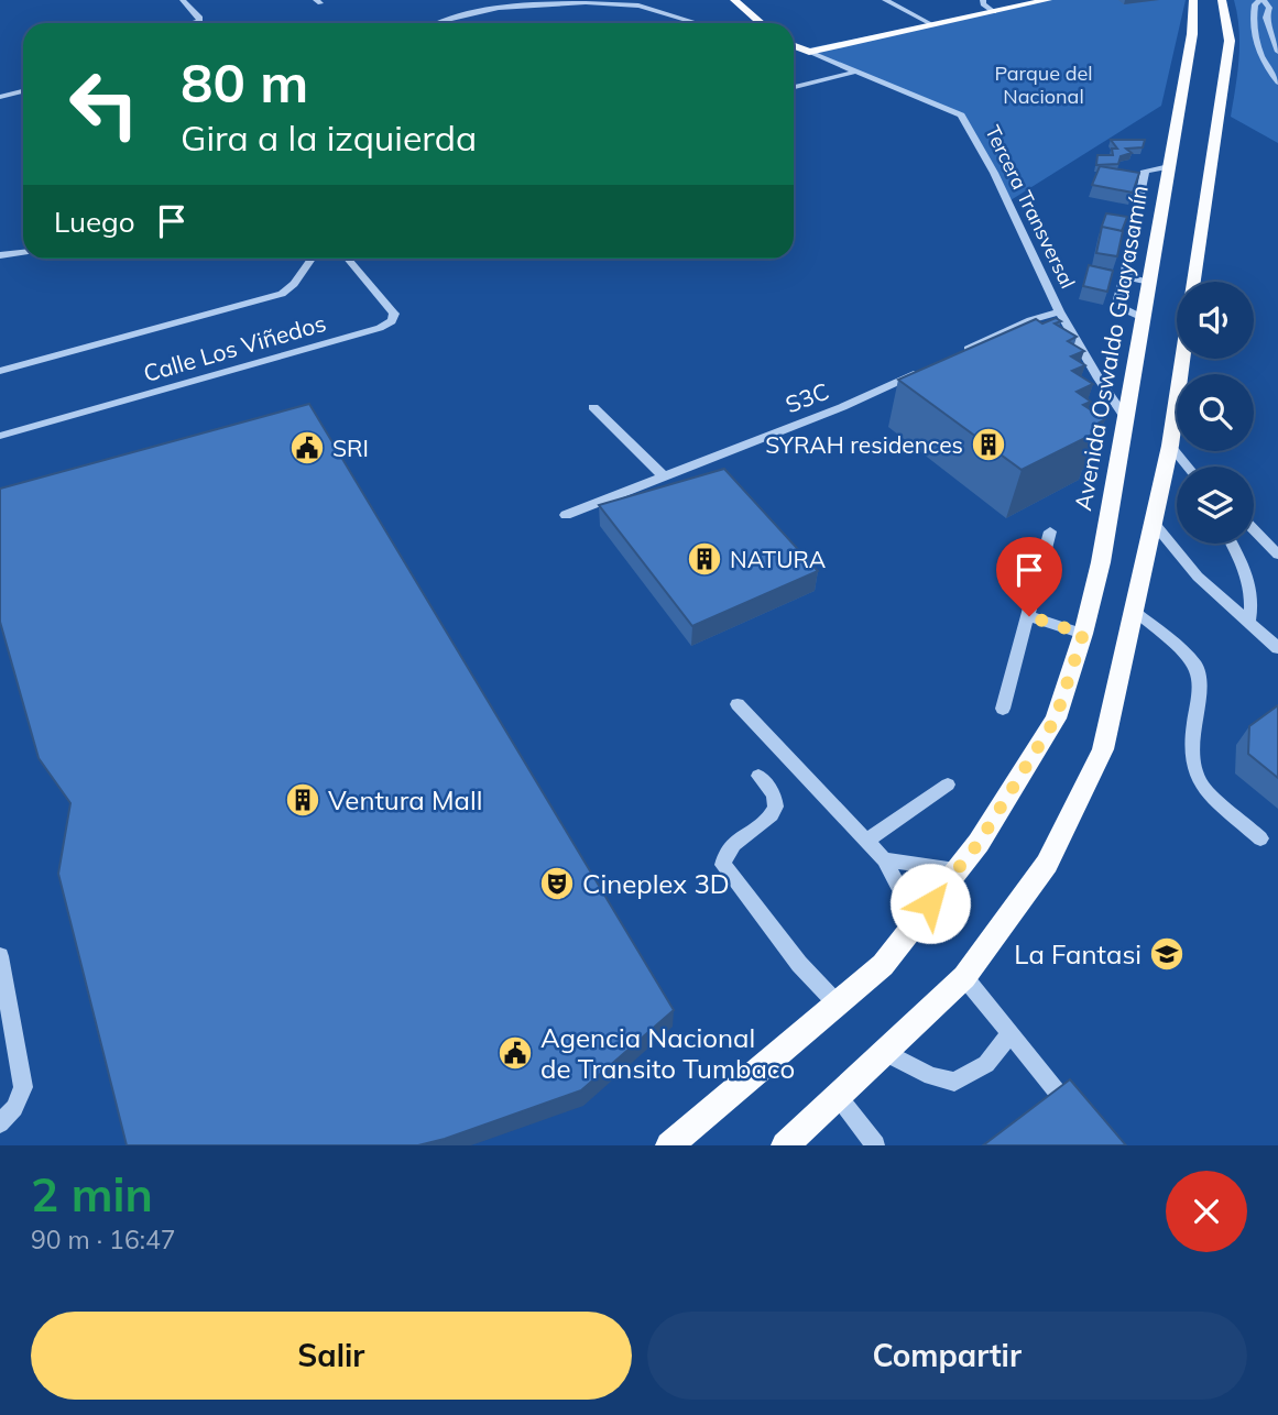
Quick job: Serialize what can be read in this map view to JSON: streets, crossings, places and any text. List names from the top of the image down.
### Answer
{
  "streets": {
    "main road": ["Avenida Oswaldo Guayasamín"],
    "street": ["Tercera Transversal", "Calle Los Viñedos", "S3C"]
  },
  "crossings": [
    ["Tercera Transversal", "Avenida Oswaldo Guayasamín"]
  ],
  "parks": ["Parque del Nacional"],
  "places": {
    "building": ["SYRAH residences", "NATURA", "Ventura Mall"],
    "public building": ["SRI", "Agencia Nacional de Transito Tumbaco"],
    "theatre": ["Cineplex 3D"],
    "school or university": ["La Fantasi"]
  },
  "page": {
    "turn": ["80 m", "Gira a la izquierda"],
    "then": "Luego",
    "heading": ["2 min", "90 m · 16:47"],
    "buttons": ["Salir", "Compartir"]
  }
}
